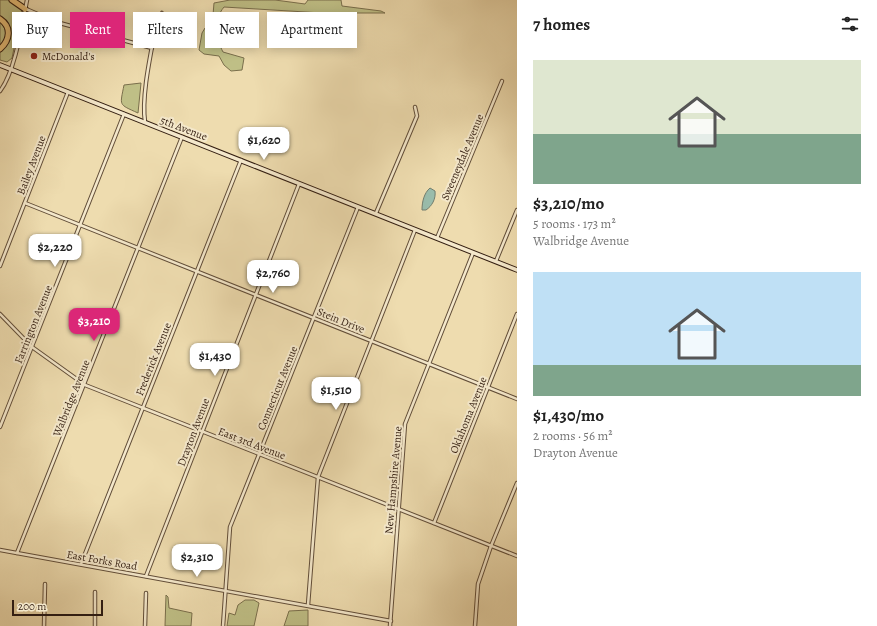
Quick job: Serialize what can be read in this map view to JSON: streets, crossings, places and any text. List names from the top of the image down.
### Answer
{
  "streets": {
    "main road": ["5th Avenue"],
    "street": [
      "Sweeneydale Avenue",
      "Bailey Avenue",
      "Stein Drive",
      "Farrington Avenue",
      "Frederick Avenue",
      "Connecticut Avenue",
      "Walbridge Avenue",
      "Oklahoma Avenue",
      "Drayton Avenue",
      "East 3rd Avenue",
      "New Hampshire Avenue",
      "East Forks Road"
    ]
  },
  "crossings": [
    ["5th Avenue", "Sweeneydale Avenue"],
    ["5th Avenue", "Bailey Avenue"],
    ["5th Avenue", "Farrington Avenue"],
    ["5th Avenue", "Frederick Avenue"],
    ["5th Avenue", "Connecticut Avenue"],
    ["5th Avenue", "Walbridge Avenue"],
    ["5th Avenue", "Drayton Avenue"],
    ["5th Avenue", "New Hampshire Avenue"],
    ["Bailey Avenue", "Stein Drive"],
    ["Stein Drive", "Farrington Avenue"],
    ["Stein Drive", "Frederick Avenue"],
    ["Stein Drive", "Connecticut Avenue"],
    ["Stein Drive", "Walbridge Avenue"],
    ["Stein Drive", "Oklahoma Avenue"],
    ["Stein Drive", "Drayton Avenue"],
    ["Stein Drive", "New Hampshire Avenue"],
    ["Farrington Avenue", "East 3rd Avenue"],
    ["Frederick Avenue", "East 3rd Avenue"],
    ["Frederick Avenue", "East Forks Road"],
    ["Connecticut Avenue", "East 3rd Avenue"],
    ["Connecticut Avenue", "East Forks Road"],
    ["Walbridge Avenue", "East 3rd Avenue"],
    ["Walbridge Avenue", "East Forks Road"],
    ["Oklahoma Avenue", "East 3rd Avenue"],
    ["Drayton Avenue", "East 3rd Avenue"],
    ["Drayton Avenue", "East Forks Road"],
    ["East 3rd Avenue", "New Hampshire Avenue"],
    ["New Hampshire Avenue", "East Forks Road"]
  ],
  "places": ["McDonald's"],
  "scale_bar": "200 m",
  "page": {
    "heading": "7 homes",
    "chip": [
      "Buy",
      "Rent",
      "Filters",
      "New",
      "Apartment"
    ],
    "list": [
      {
        "name": "$3,210/mo",
        "note": "5 rooms · 173 m² · Walbridge Avenue"
      },
      {
        "name": "$1,430/mo",
        "note": "2 rooms · 56 m² · Drayton Avenue"
      }
    ],
    "price": [
      "$1,620",
      "$2,220",
      "$2,760",
      "$3,210",
      "$1,430",
      "$1,510",
      "$2,310"
    ],
    "scale": "200 m"
  }
}
